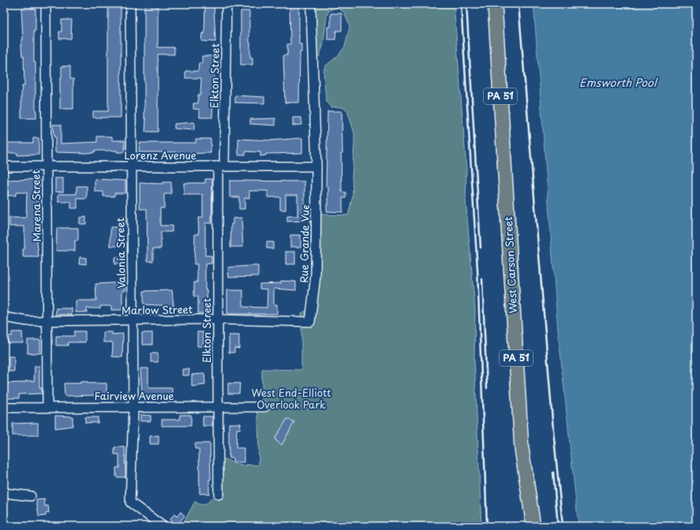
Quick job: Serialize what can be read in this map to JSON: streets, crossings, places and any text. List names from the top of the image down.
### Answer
{
  "streets": {
    "main road": ["PA 51", "West Carson Street"],
    "street": [
      "Elkton Street",
      "Lorenz Avenue",
      "Marena Street",
      "Rue Grande Vue",
      "Valonia Street",
      "Marlow Street",
      "Fairview Avenue"
    ]
  },
  "crossings": [
    ["Elkton Street", "Lorenz Avenue"],
    ["Elkton Street", "Marlow Street"],
    ["Elkton Street", "Fairview Avenue"],
    ["Lorenz Avenue", "Marena Street"],
    ["Lorenz Avenue", "Rue Grande Vue"],
    ["Lorenz Avenue", "Valonia Street"],
    ["Marena Street", "Marlow Street"],
    ["Marena Street", "Fairview Avenue"],
    ["Rue Grande Vue", "Marlow Street"],
    ["Valonia Street", "Marlow Street"],
    ["Valonia Street", "Fairview Avenue"]
  ],
  "water": ["Emsworth Pool"],
  "parks": ["West End-Elliott Overlook Park"]
}
